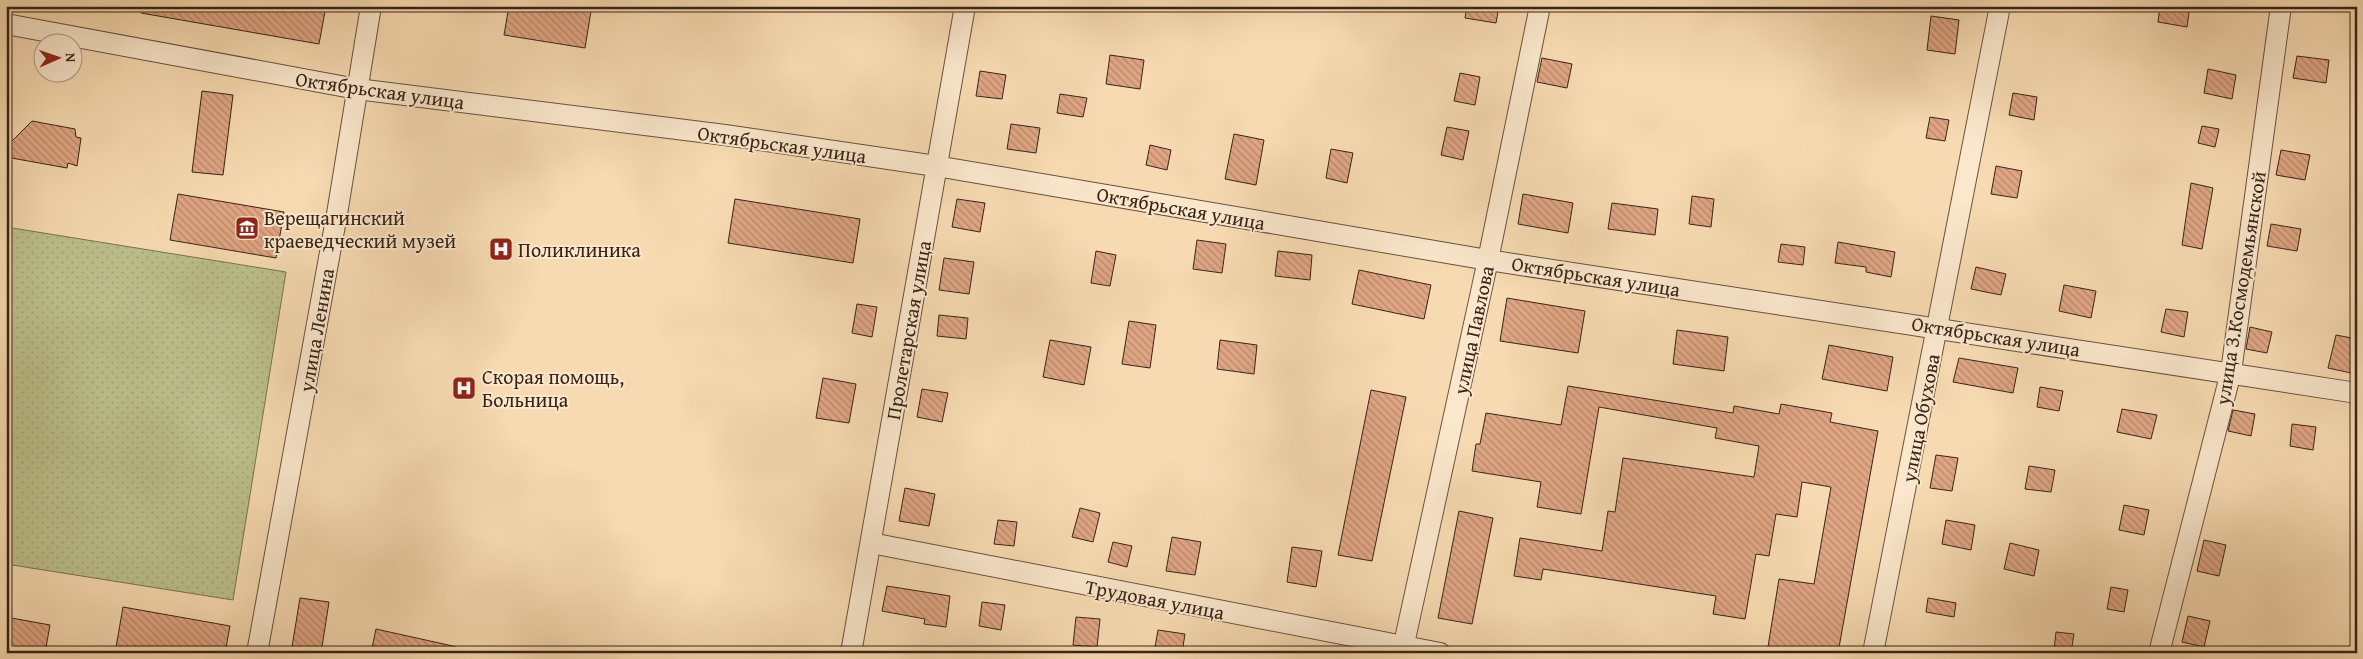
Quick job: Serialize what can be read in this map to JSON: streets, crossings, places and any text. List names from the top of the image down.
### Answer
{
  "streets": {
    "street": [
      "Октябрьская улица",
      "улица З.Космодемьянской",
      "улица Ленина",
      "Пролетарская улица",
      "улица Павлова",
      "улица Обухова",
      "Трудовая улица"
    ]
  },
  "crossings": [
    ["Октябрьская улица", "улица З.Космодемьянской"],
    ["Октябрьская улица", "улица Ленина"],
    ["Октябрьская улица", "Пролетарская улица"],
    ["Октябрьская улица", "улица Павлова"],
    ["Октябрьская улица", "улица Обухова"],
    ["Пролетарская улица", "Трудовая улица"],
    ["улица Павлова", "Трудовая улица"]
  ],
  "places": {
    "museum": ["Верещагинский краеведческий музей"],
    "hospital": ["Поликлиника", "Скорая помощь, Больница"]
  },
  "north": "right"
}
